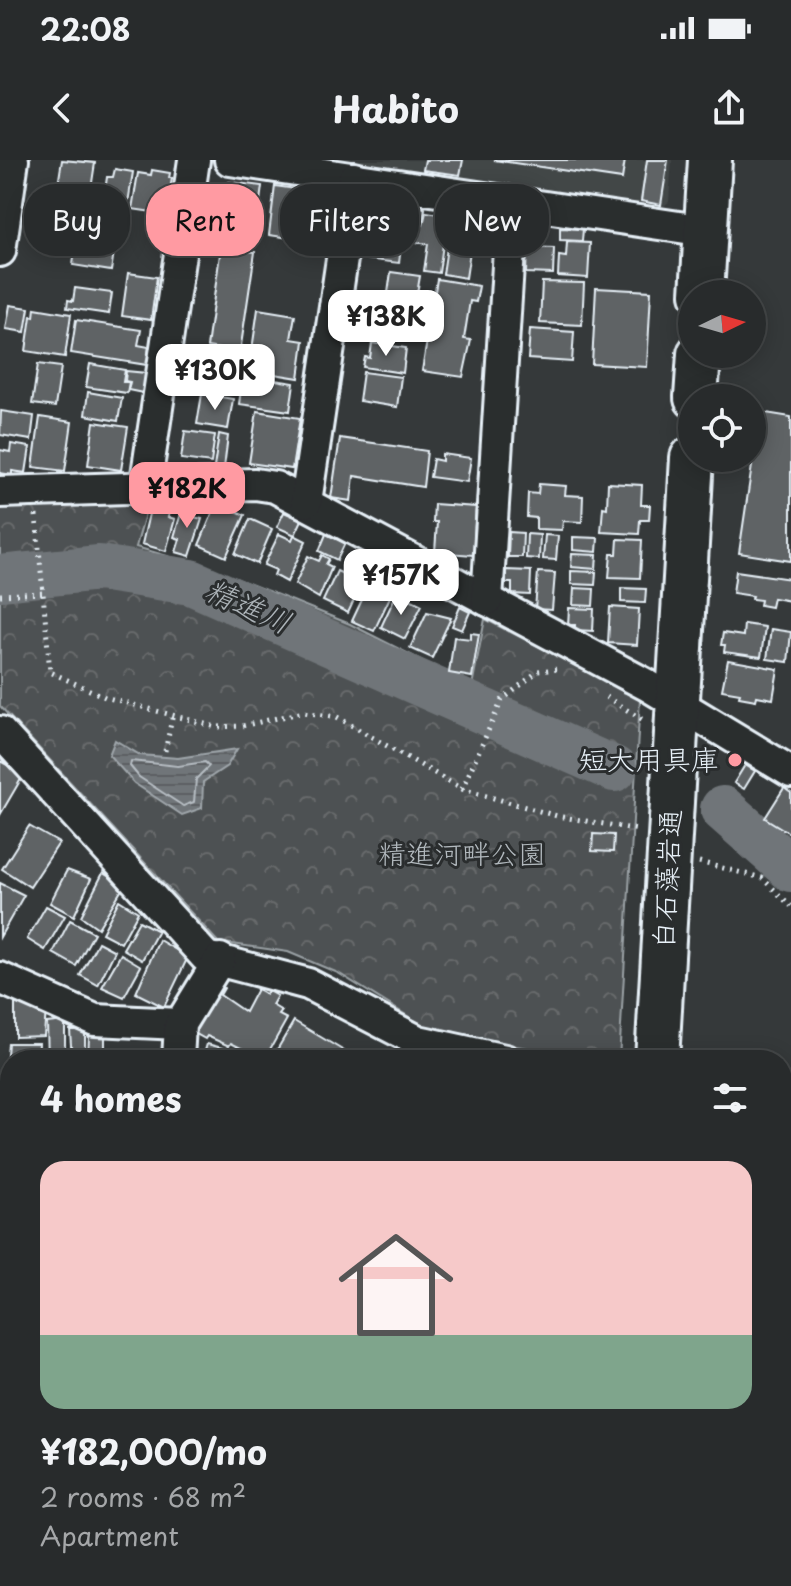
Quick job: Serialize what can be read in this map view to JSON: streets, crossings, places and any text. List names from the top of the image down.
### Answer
{
  "streets": {
    "main road": ["白石藻岩通"]
  },
  "water": ["精進川"],
  "parks": ["精進河畔公園"],
  "places": ["短大用具庫"],
  "north": "right",
  "page": {
    "status": "22:08",
    "header": "Habito",
    "chip": [
      "Buy",
      "Rent",
      "Filters",
      "New"
    ],
    "price": [
      "¥138K",
      "¥130K",
      "¥182K",
      "¥157K"
    ],
    "heading": "4 homes",
    "list": [
      {
        "name": "¥182,000/mo",
        "note": "2 rooms · 68 m² · Apartment"
      }
    ]
  }
}
